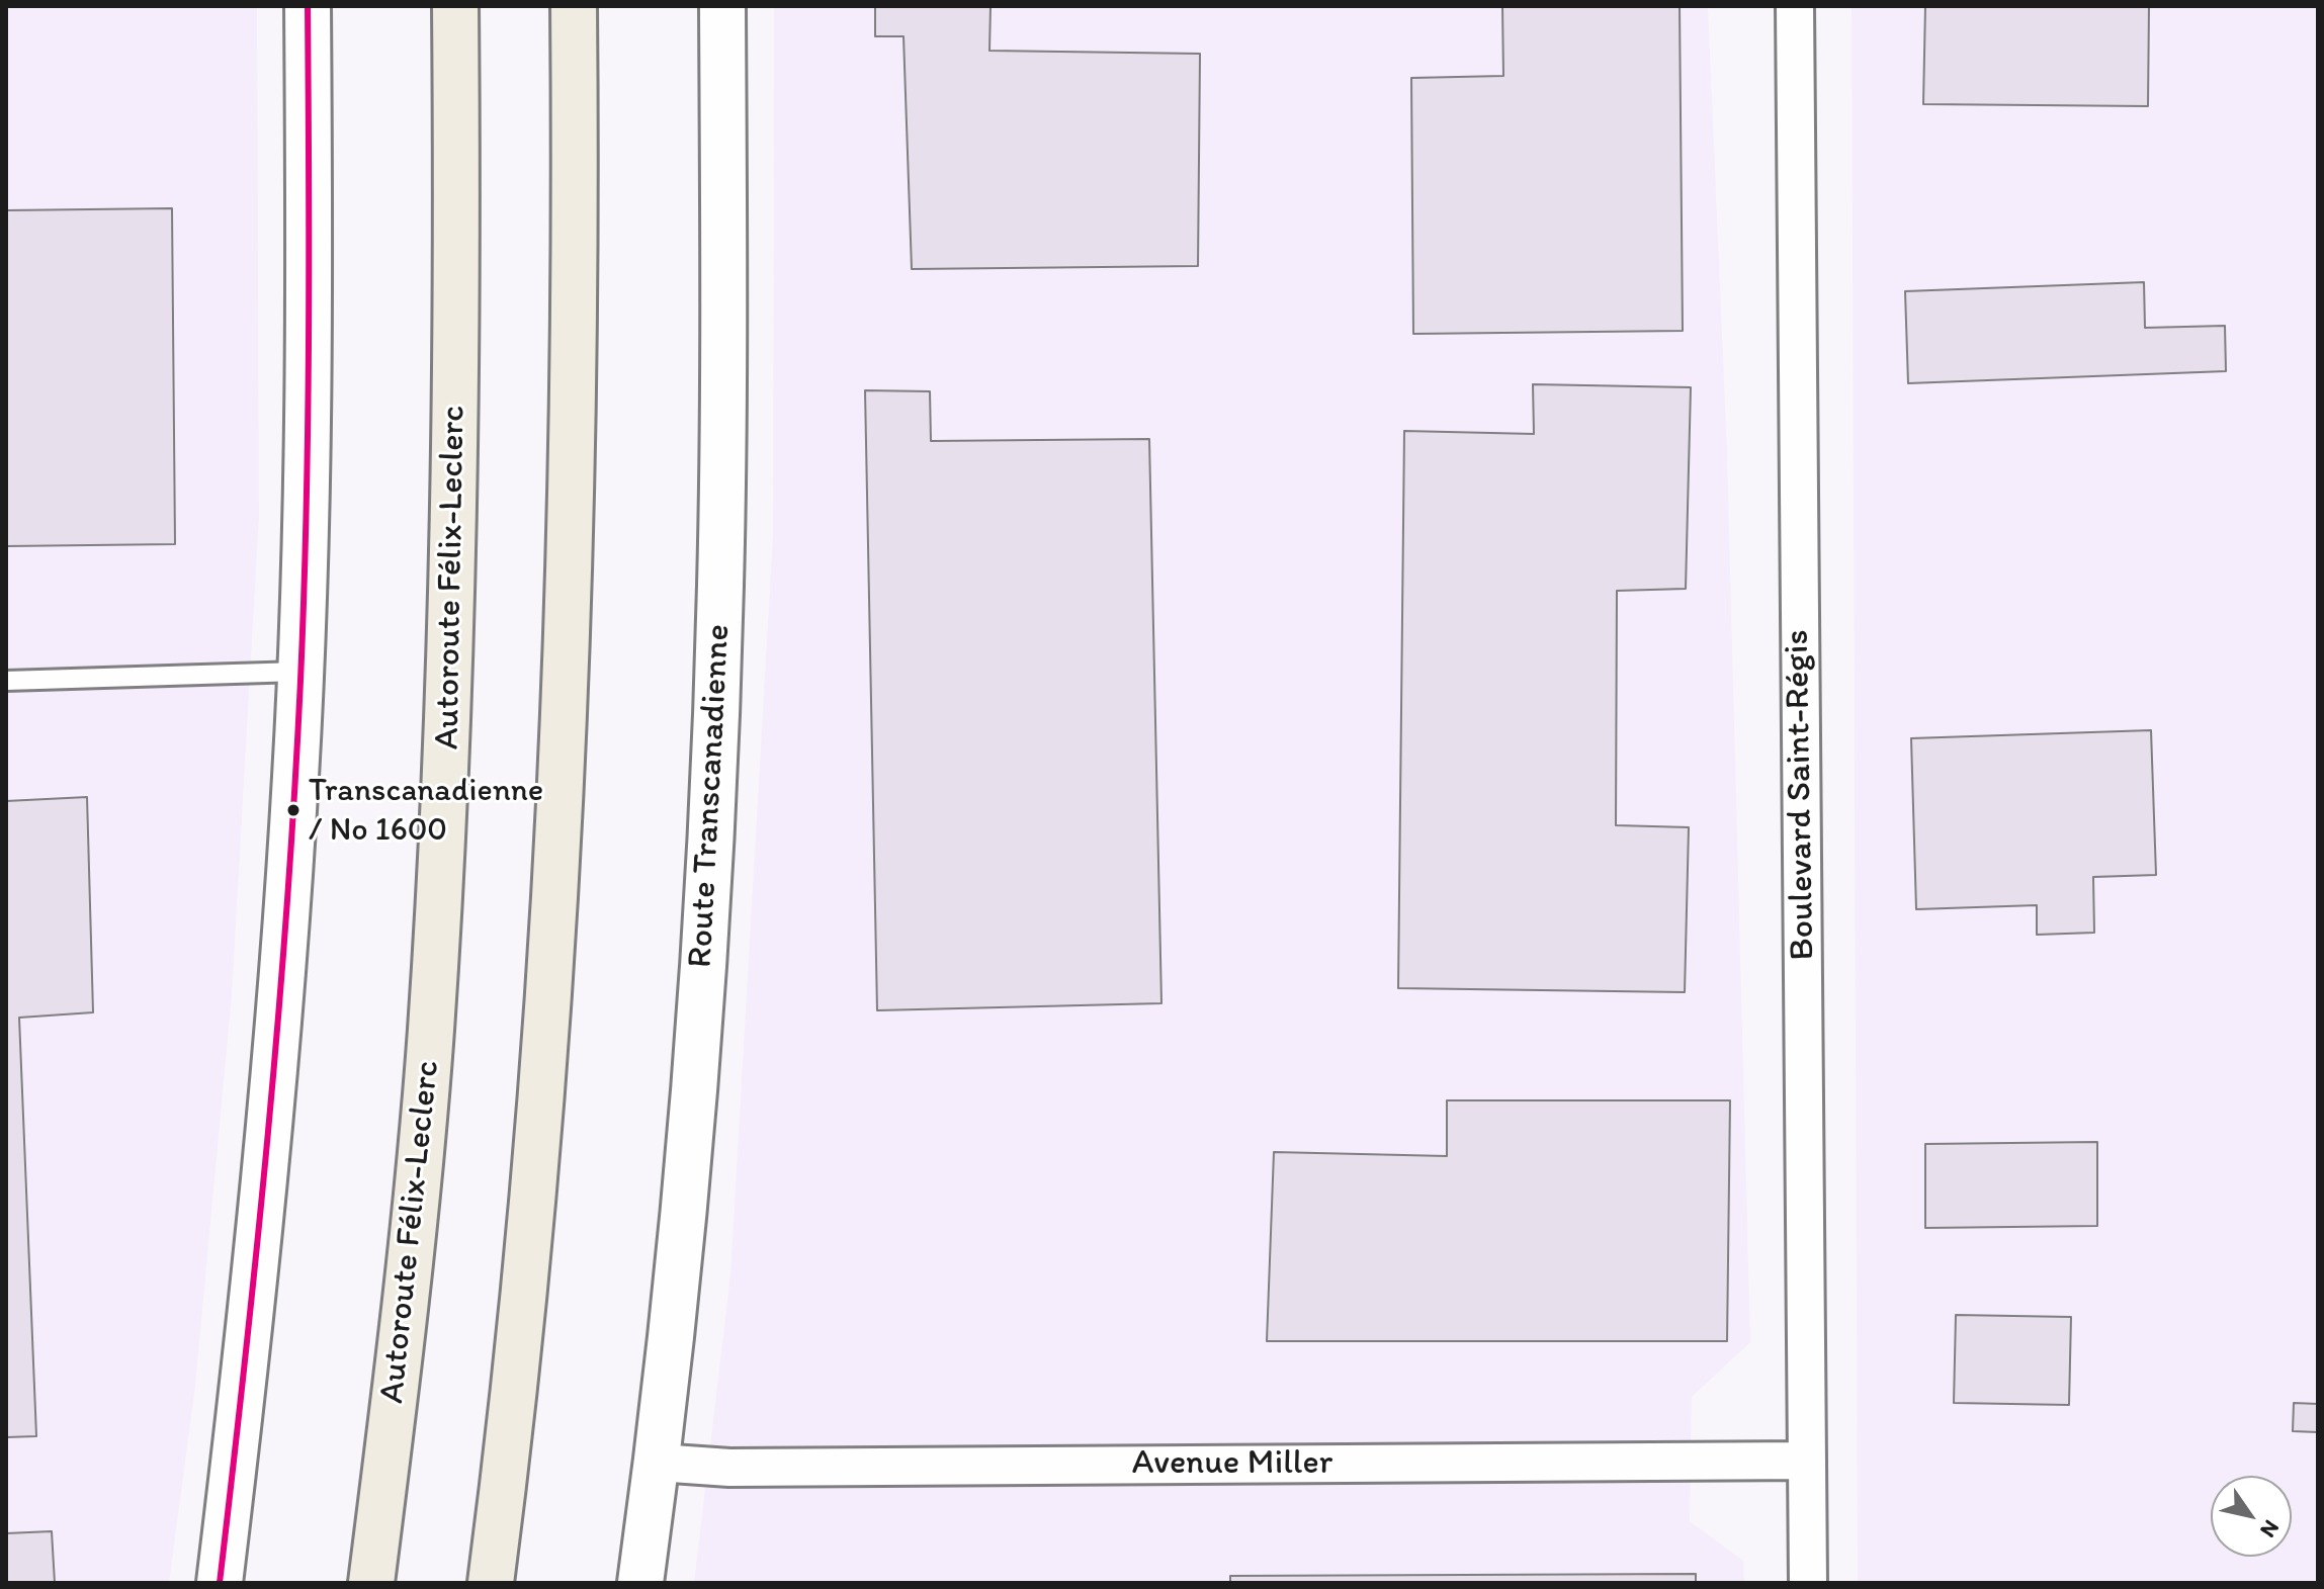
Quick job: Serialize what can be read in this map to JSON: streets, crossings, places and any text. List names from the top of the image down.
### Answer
{
  "streets": {
    "highway": ["Autoroute Félix-Leclerc"],
    "main road": ["Route Transcanadienne"],
    "street": ["Boulevard Saint-Régis", "Avenue Miller"]
  },
  "crossings": [
    ["Boulevard Saint-Régis", "Avenue Miller"],
    ["Route Transcanadienne", "Avenue Miller"]
  ],
  "places": ["Transcanadienne / No 1600"],
  "north": "bottom right"
}
